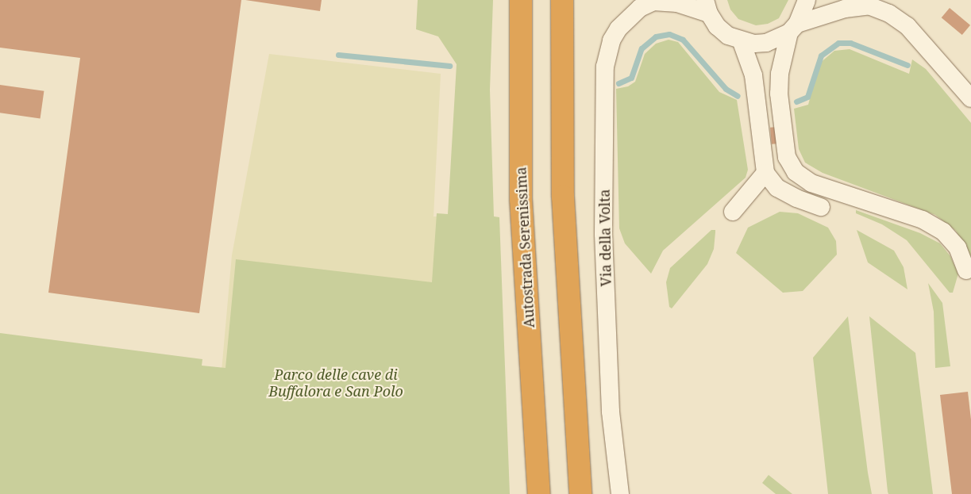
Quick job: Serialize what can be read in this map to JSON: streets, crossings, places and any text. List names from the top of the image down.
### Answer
{
  "streets": {
    "highway": ["Autostrada Serenissima"],
    "street": ["Via della Volta"]
  },
  "parks": ["Parco delle cave di Buffalora e San Polo"]
}
